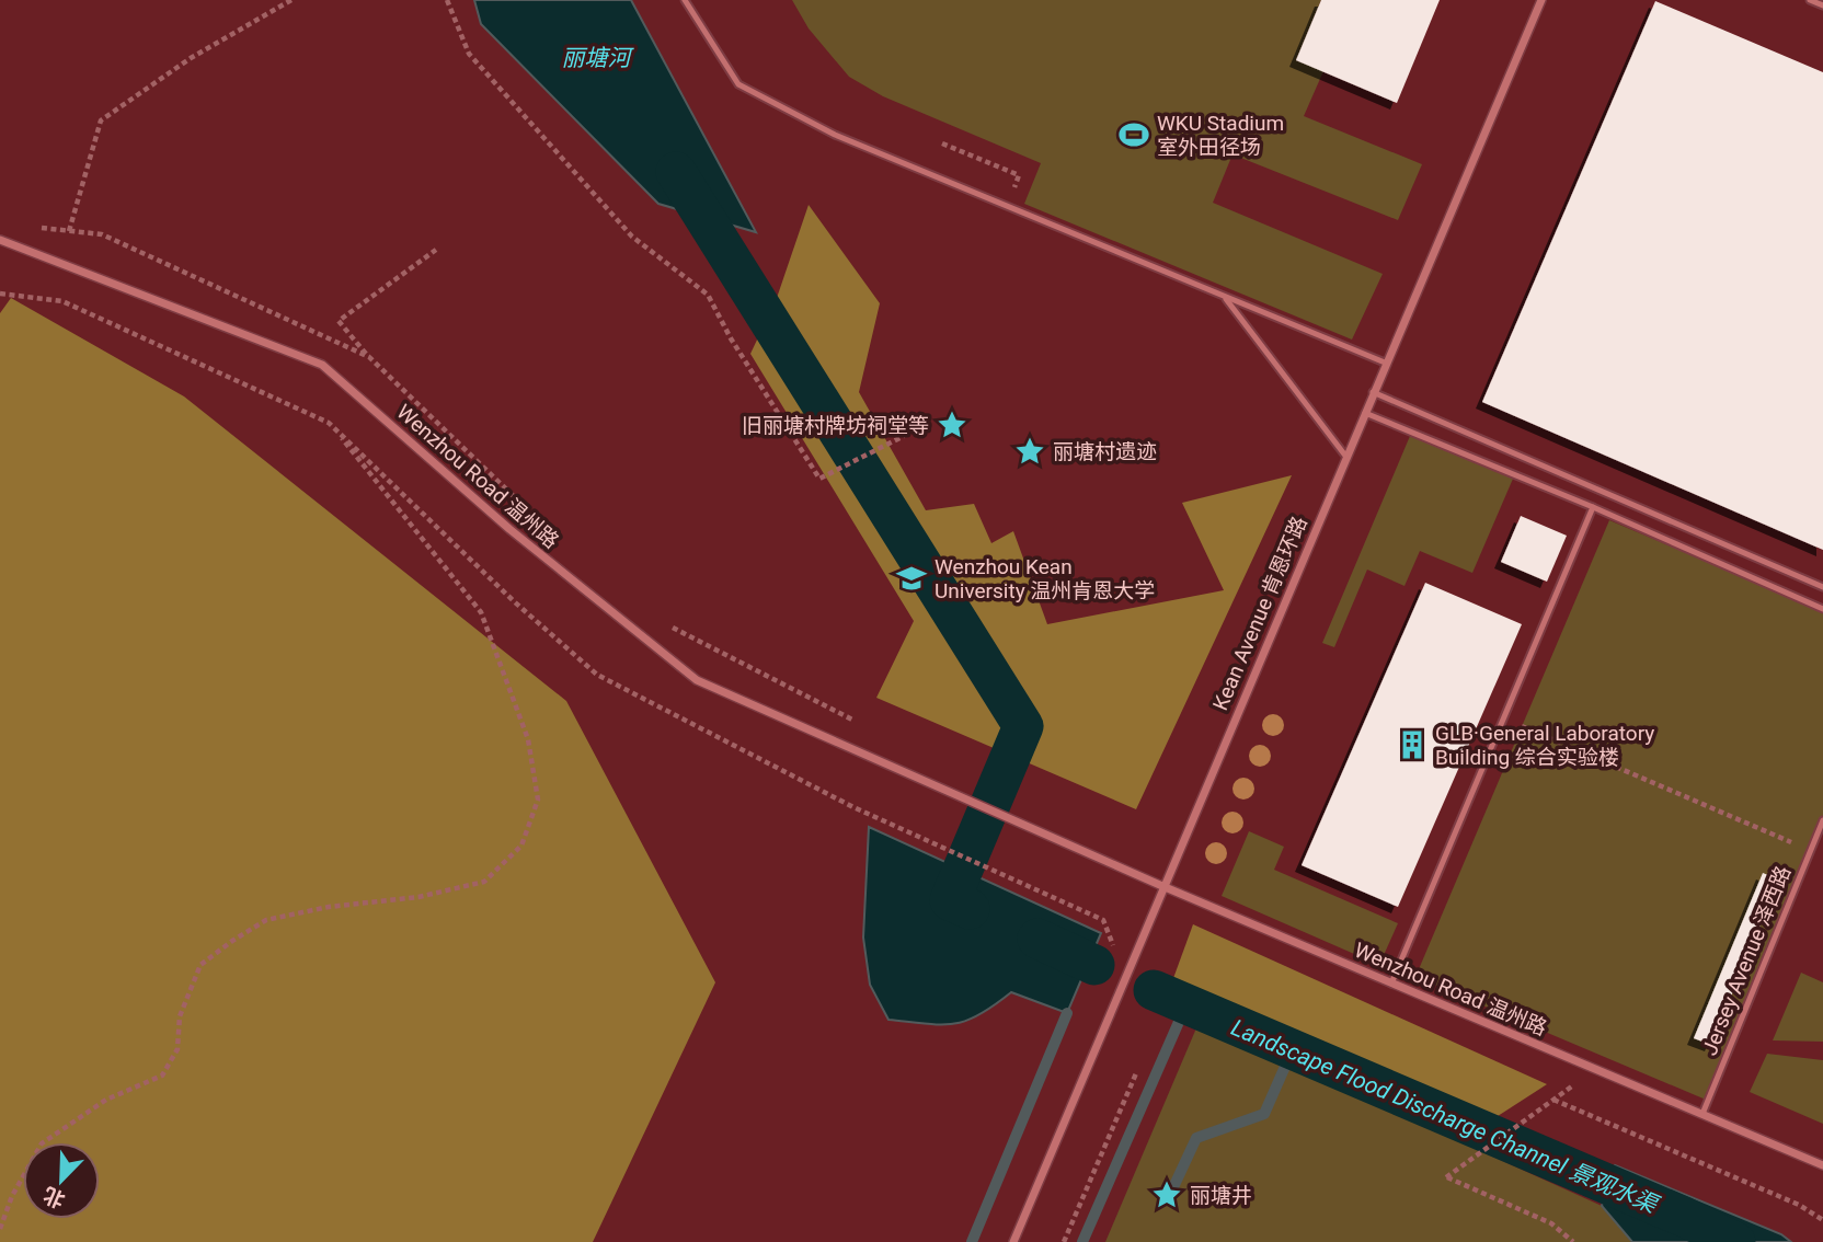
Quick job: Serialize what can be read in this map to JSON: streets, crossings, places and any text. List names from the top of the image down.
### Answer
{
  "streets": {
    "street": ["Wenzhou Road 温州路", "Kean Avenue 肯恩环路"],
    "lane": ["Jersey Avenue 泽西路"]
  },
  "crossings": [
    ["Wenzhou Road 温州路", "Kean Avenue 肯恩环路"],
    ["Wenzhou Road 温州路", "Jersey Avenue 泽西路"]
  ],
  "water": ["丽塘河", "Landscape Flood Discharge Channel 景观水渠"],
  "places": {
    "sports": ["WKU Stadium 室外田径场"],
    "place": ["旧丽塘村牌坊祠堂等", "丽塘村遗迹", "丽塘井"],
    "school or university": ["Wenzhou Kean University 温州肯恩大学"],
    "building": ["GLB·General Laboratory Building 综合实验楼"]
  },
  "north": "bottom left"
}
